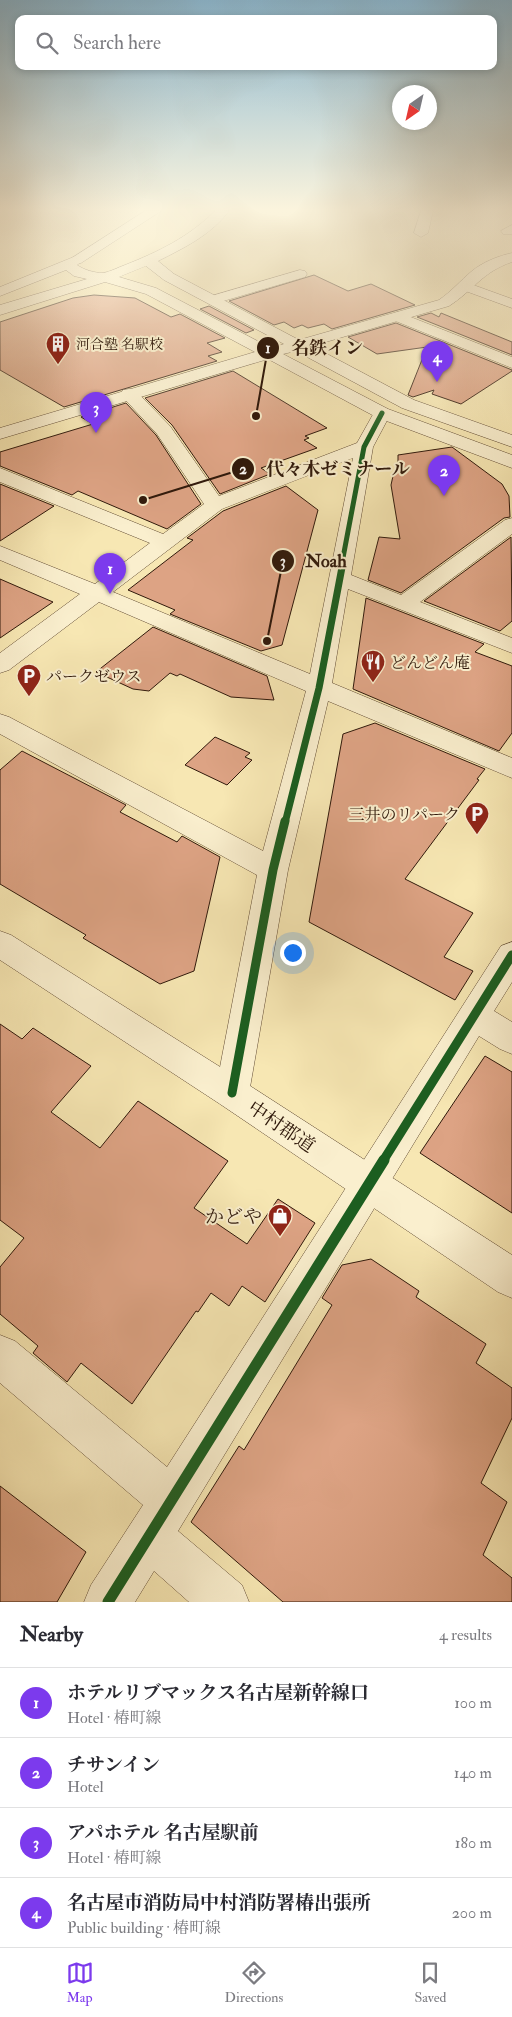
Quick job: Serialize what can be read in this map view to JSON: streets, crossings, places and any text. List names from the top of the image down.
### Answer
{
  "streets": {
    "street": ["中村郡道"]
  },
  "places": {
    "building": ["河合塾 名駅校"],
    "other": ["名鉄イン", "代々木ゼミナール", "Noah"],
    "restaurant": ["どんどん庵"],
    "parking": ["パークゼウス", "三井のリパーク"],
    "shop": ["かどや"]
  },
  "north": "bottom left",
  "page": {
    "search": "Search here",
    "pins": [
      "4",
      "3",
      "2",
      "1"
    ],
    "heading": ["Nearby", "4 results"],
    "list": [
      {
        "mark": "1",
        "name": "ホテルリブマックス名古屋新幹線口",
        "note": "Hotel · 椿町線",
        "value": "100 m"
      },
      {
        "mark": "2",
        "name": "チサンイン",
        "note": "Hotel",
        "value": "140 m"
      },
      {
        "mark": "3",
        "name": "アパホテル 名古屋駅前",
        "note": "Hotel · 椿町線",
        "value": "180 m"
      },
      {
        "mark": "4",
        "name": "名古屋市消防局中村消防署椿出張所",
        "note": "Public building · 椿町線",
        "value": "200 m"
      }
    ],
    "nav": ["Map", "Directions", "Saved"]
  }
}
